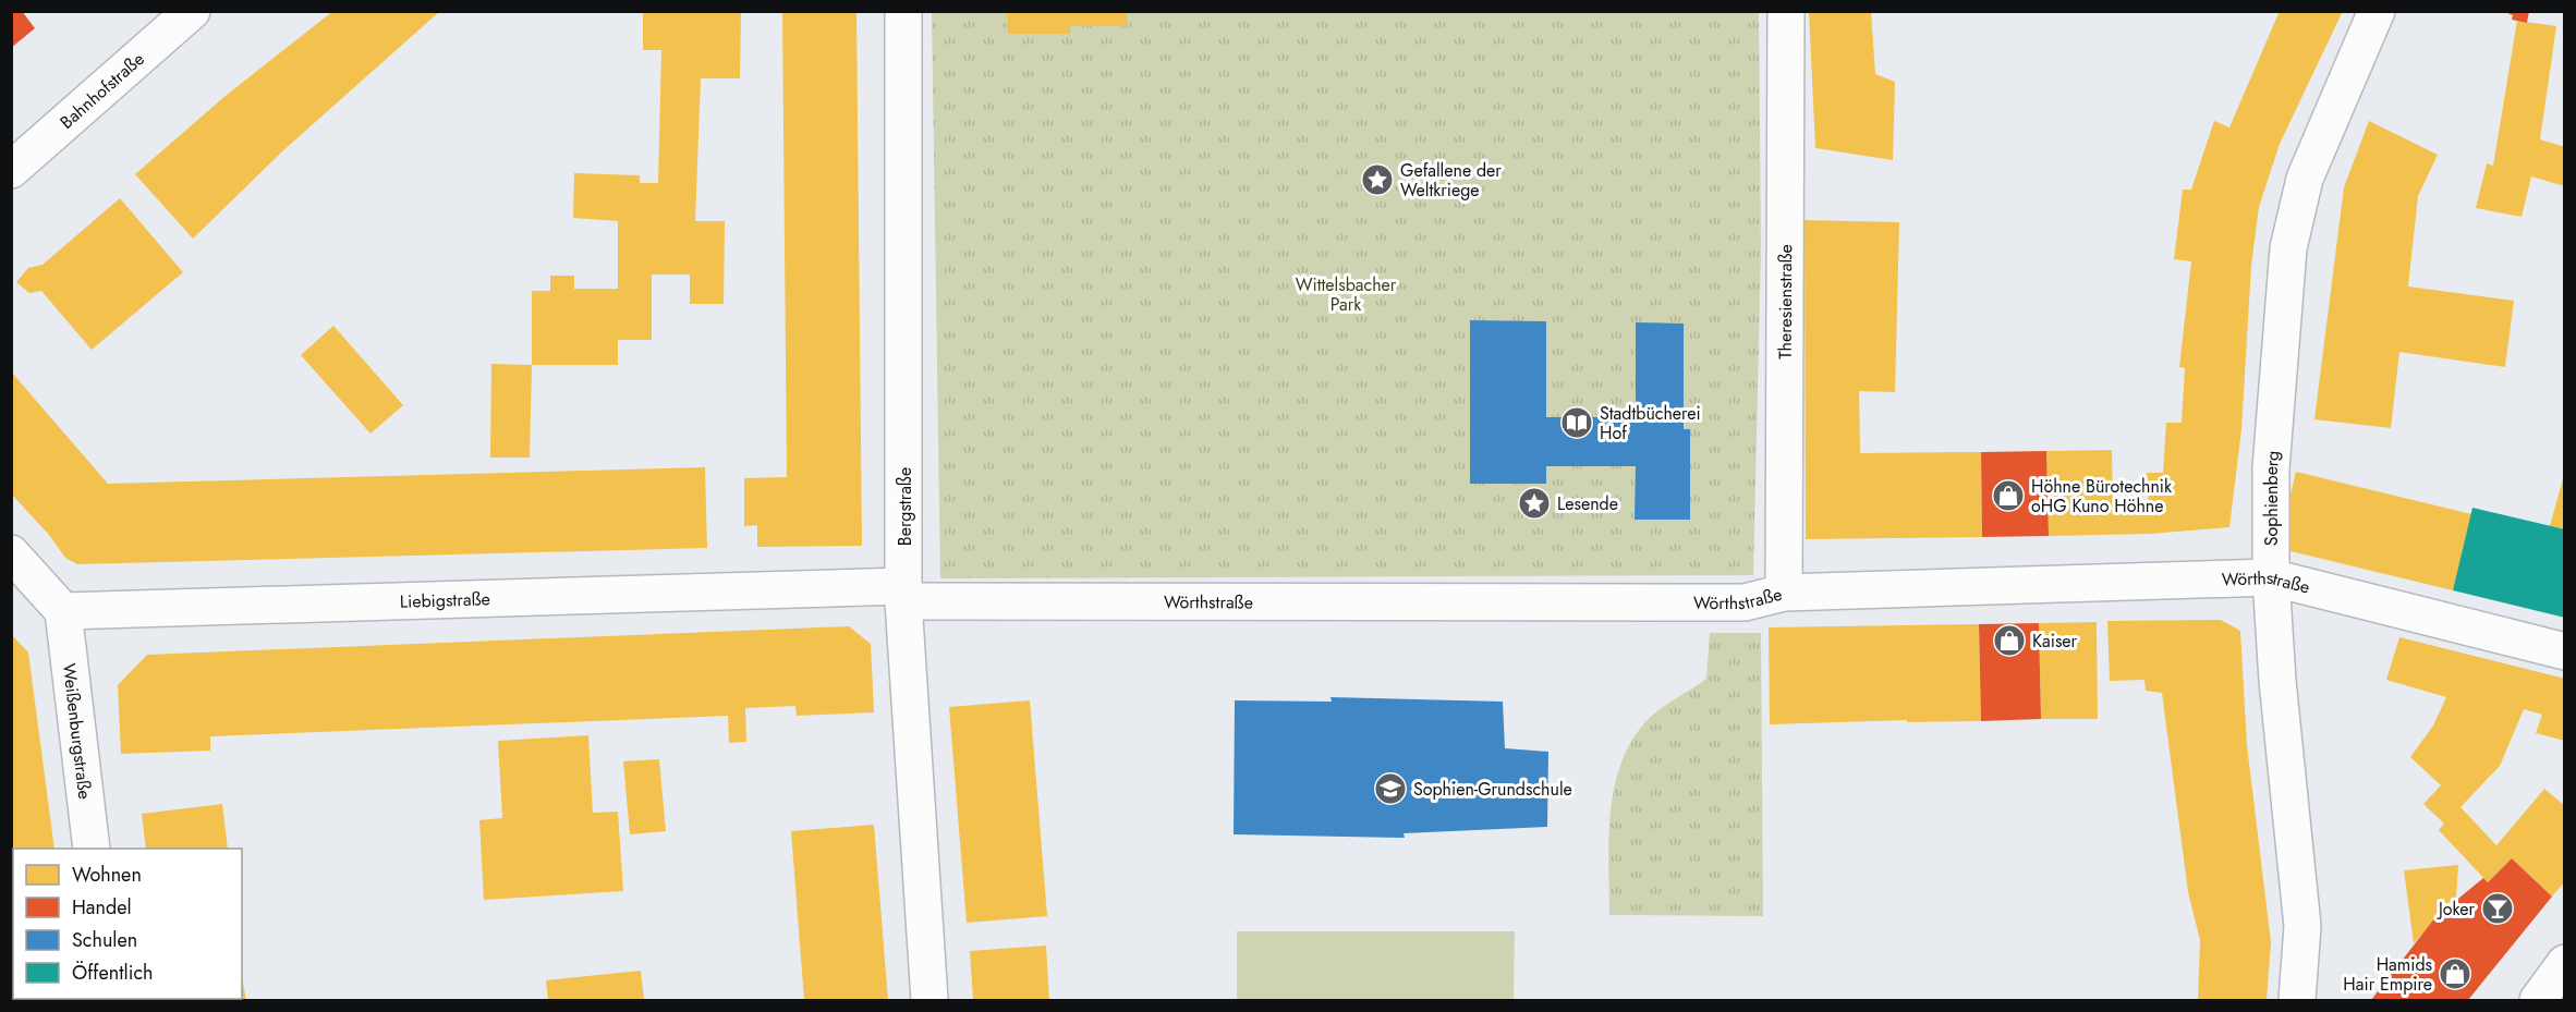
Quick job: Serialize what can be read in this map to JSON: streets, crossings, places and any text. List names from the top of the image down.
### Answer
{
  "streets": {
    "street": [
      "Bahnhofstraße",
      "Theresienstraße",
      "Sophienberg",
      "Bergstraße",
      "Wörthstraße",
      "Liebigstraße",
      "Weißenburgstraße"
    ]
  },
  "crossings": [
    ["Theresienstraße", "Wörthstraße"],
    ["Sophienberg", "Wörthstraße"],
    ["Bergstraße", "Wörthstraße"],
    ["Bergstraße", "Liebigstraße"],
    ["Wörthstraße", "Liebigstraße"],
    ["Liebigstraße", "Weißenburgstraße"]
  ],
  "parks": ["Wittelsbacher Park"],
  "places": {
    "place": ["Gefallene der Weltkriege", "Lesende"],
    "library": ["Stadtbücherei Hof"],
    "shop": ["Höhne Bürotechnik oHG Kuno Höhne", "Kaiser", "Hamids Hair Empire"],
    "school or university": ["Sophien-Grundschule"],
    "bar": ["Joker"]
  },
  "legend": [
    "Wohnen",
    "Handel",
    "Schulen",
    "Öffentlich"
  ]
}
